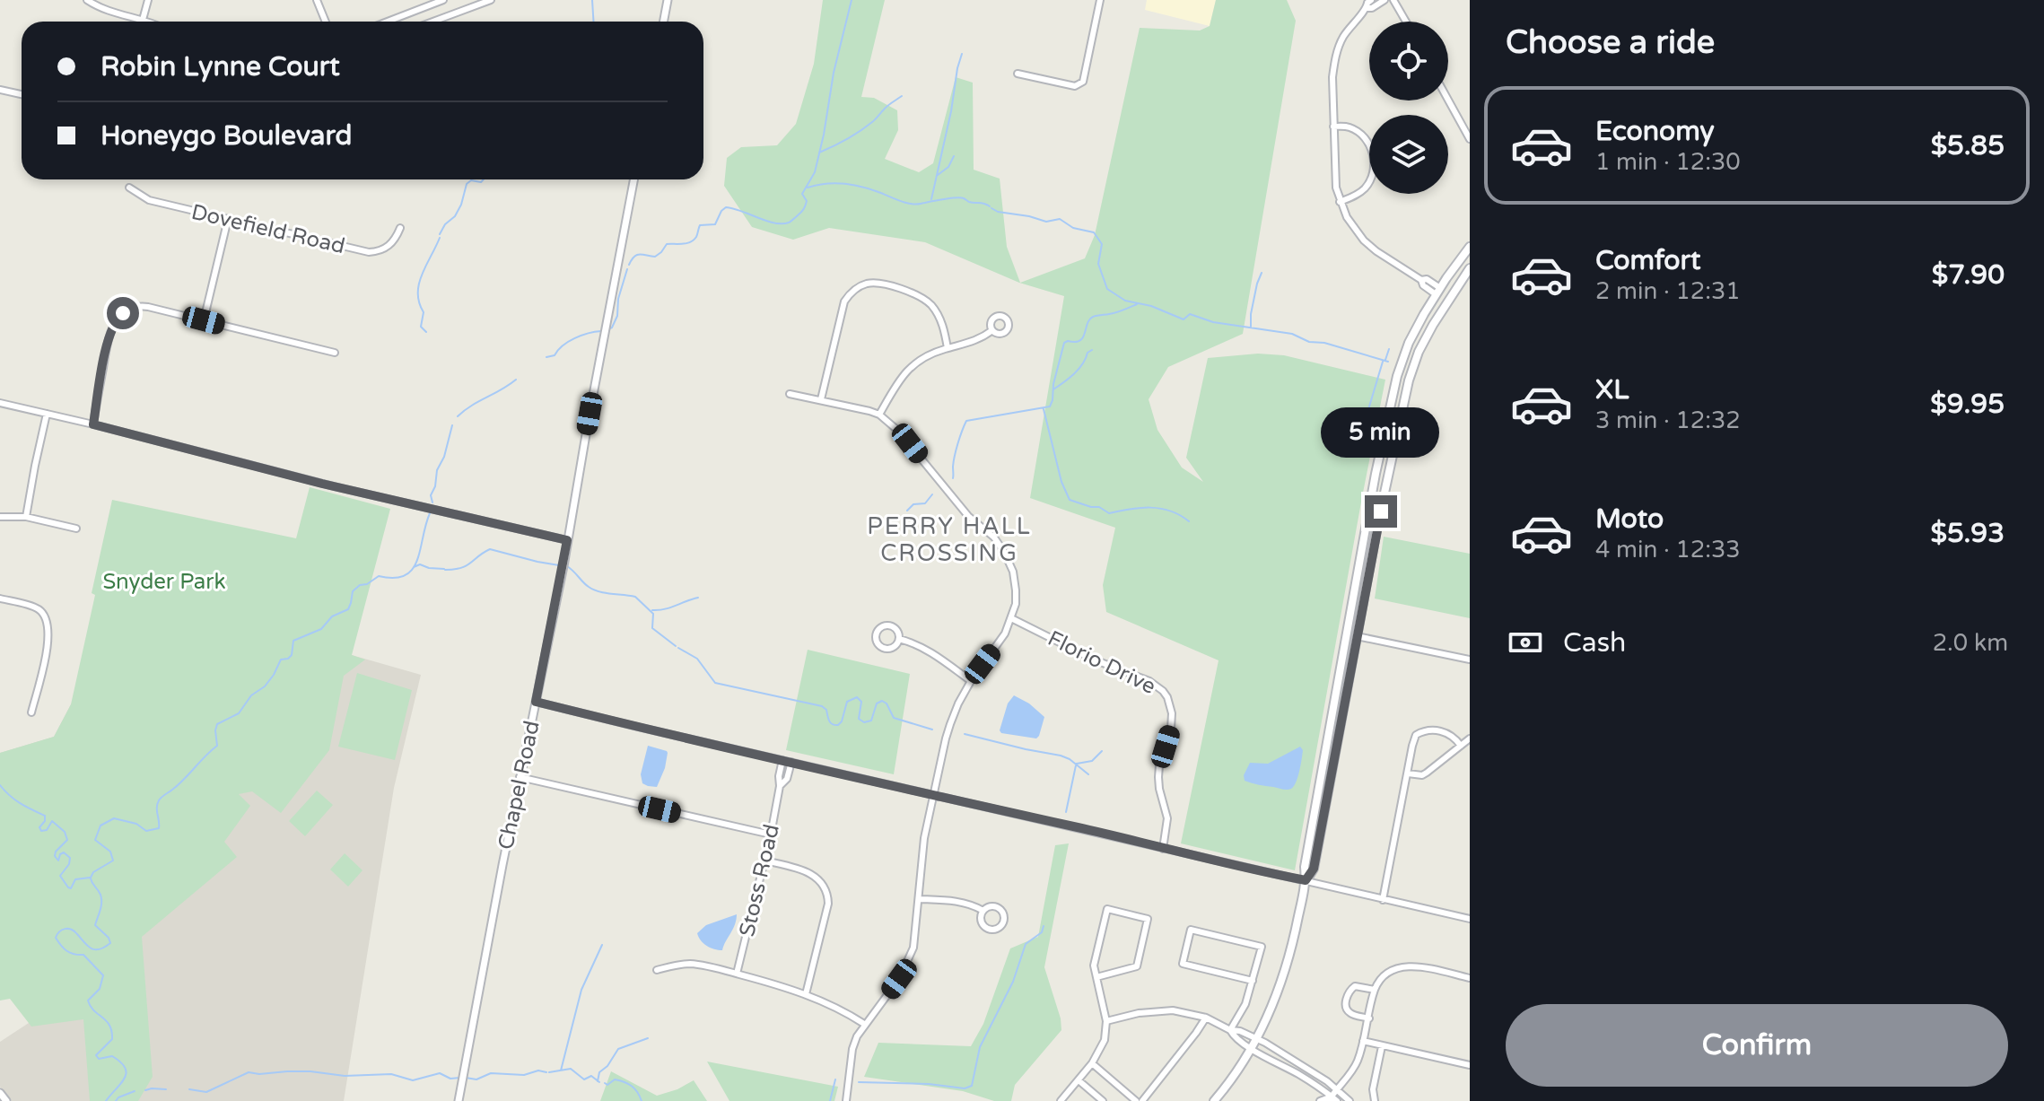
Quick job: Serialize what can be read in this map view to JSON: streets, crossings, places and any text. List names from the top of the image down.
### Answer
{
  "streets": {
    "street": [
      "Dovefield Road",
      "Florio Drive",
      "Chapel Road",
      "Stoss Road"
    ]
  },
  "districts": ["PERRY HALL CROSSING"],
  "parks": ["Snyder Park"],
  "page": {
    "heading": "Choose a ride",
    "banner": ["Robin Lynne Court", "Honeygo Boulevard"],
    "list": [
      {
        "name": "Economy",
        "note": "1 min · 12:30",
        "value": "$5.85"
      },
      {
        "name": "Comfort",
        "note": "2 min · 12:31",
        "value": "$7.90"
      },
      {
        "name": "XL",
        "note": "3 min · 12:32",
        "value": "$9.95"
      },
      {
        "name": "Moto",
        "note": "4 min · 12:33",
        "value": "$5.93"
      }
    ],
    "bubble": "5 min",
    "pay": ["Cash", "2.0 km"],
    "buttons": "Confirm"
  }
}
